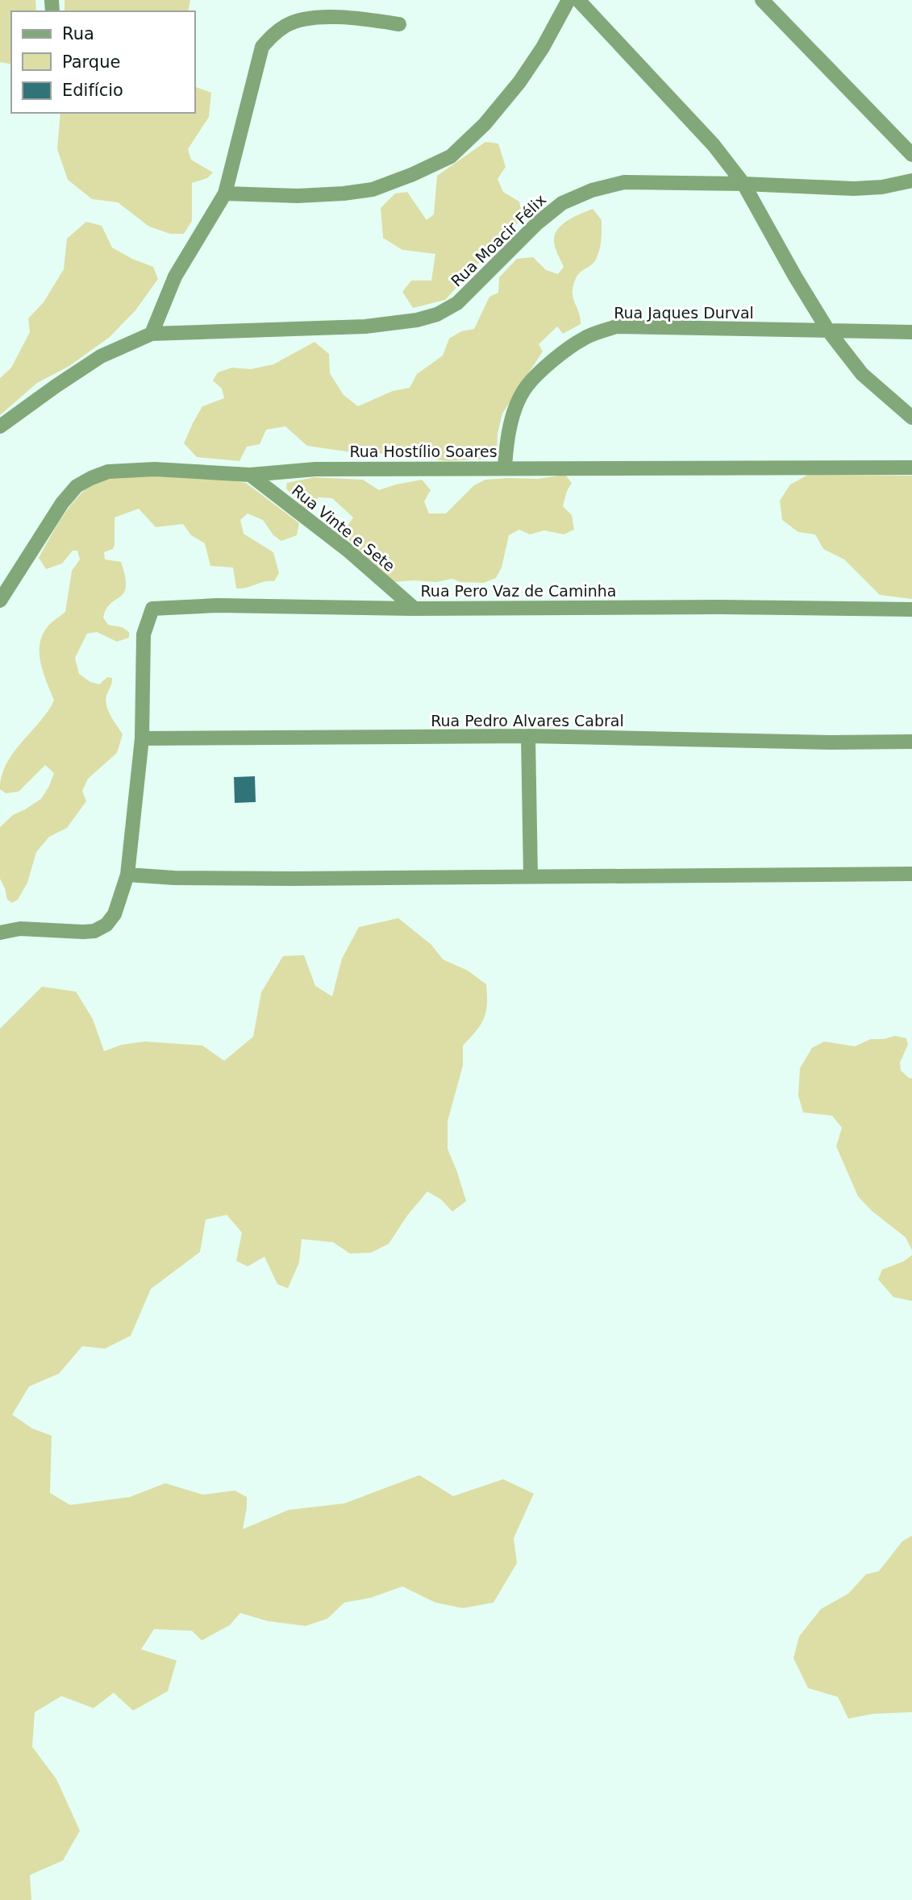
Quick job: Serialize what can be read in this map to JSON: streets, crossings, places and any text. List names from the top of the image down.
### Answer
{
  "streets": {
    "street": [
      "Rua Moacir Félix",
      "Rua Jaques Durval",
      "Rua Hostílio Soares",
      "Rua Vinte e Sete",
      "Rua Pero Vaz de Caminha",
      "Rua Pedro Alvares Cabral"
    ]
  },
  "crossings": [
    ["Rua Jaques Durval", "Rua Hostílio Soares"],
    ["Rua Hostílio Soares", "Rua Vinte e Sete"],
    ["Rua Vinte e Sete", "Rua Pero Vaz de Caminha"],
    ["Rua Pero Vaz de Caminha", "Rua Pedro Alvares Cabral"]
  ],
  "legend": ["Rua", "Parque", "Edifício"]
}
